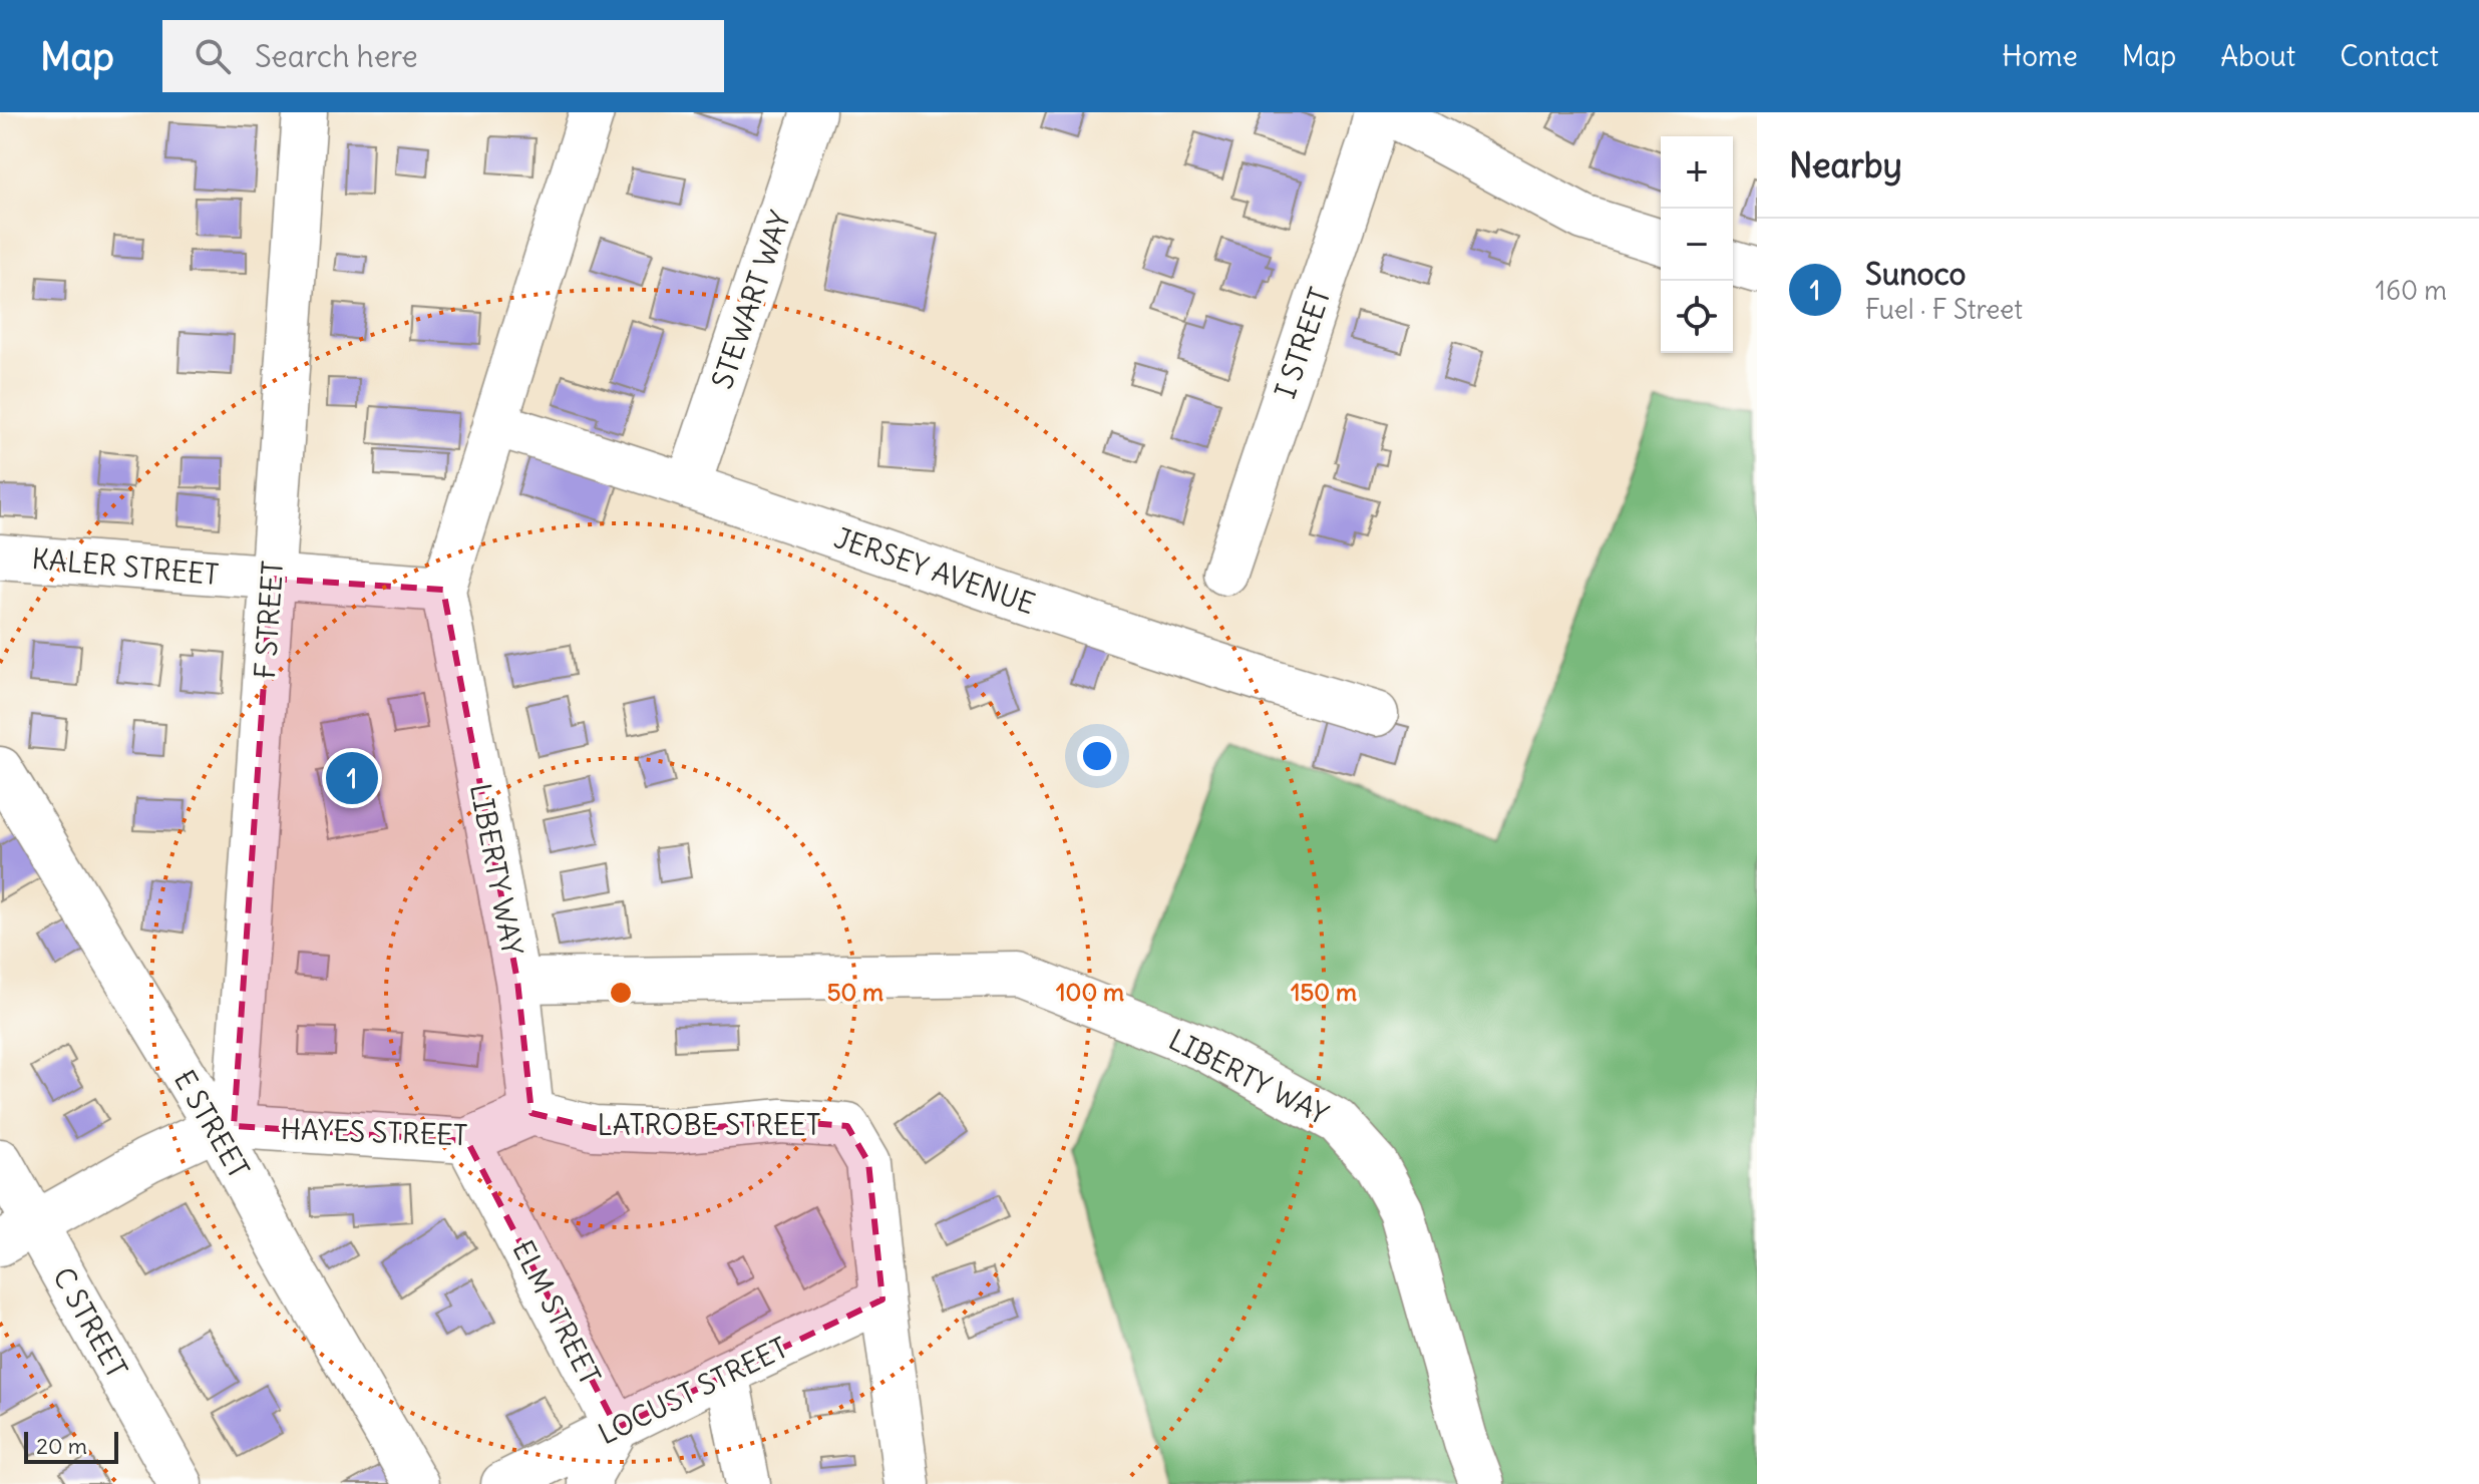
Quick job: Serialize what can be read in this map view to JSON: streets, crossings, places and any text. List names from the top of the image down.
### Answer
{
  "streets": {
    "street": [
      "STEWART WAY",
      "I STREET",
      "KALER STREET",
      "JERSEY AVENUE",
      "F STREET",
      "LIBERTY WAY",
      "E STREET",
      "LATROBE STREET",
      "HAYES STREET",
      "ELM STREET",
      "C STREET",
      "LOCUST STREET"
    ]
  },
  "crossings": [
    ["STEWART WAY", "JERSEY AVENUE"],
    ["KALER STREET", "F STREET"],
    ["KALER STREET", "LIBERTY WAY"],
    ["JERSEY AVENUE", "LIBERTY WAY"],
    ["F STREET", "E STREET"],
    ["F STREET", "HAYES STREET"],
    ["E STREET", "HAYES STREET"],
    ["LATROBE STREET", "HAYES STREET"],
    ["LATROBE STREET", "LOCUST STREET"],
    ["HAYES STREET", "ELM STREET"],
    ["HAYES STREET", "C STREET"],
    ["ELM STREET", "LOCUST STREET"]
  ],
  "scale_bar": "20 m",
  "page": {
    "header": "Map",
    "search": "Search here",
    "nav": [
      "Home",
      "Map",
      "About",
      "Contact"
    ],
    "heading": "Nearby",
    "map_buttons": ["+", "−"],
    "list": [
      {
        "mark": "1",
        "name": "Sunoco",
        "note": "Fuel · F Street",
        "value": "160 m"
      }
    ],
    "pins": "1",
    "scale": "20 m"
  },
  "rings": ["50 m", "100 m", "150 m"]
}
